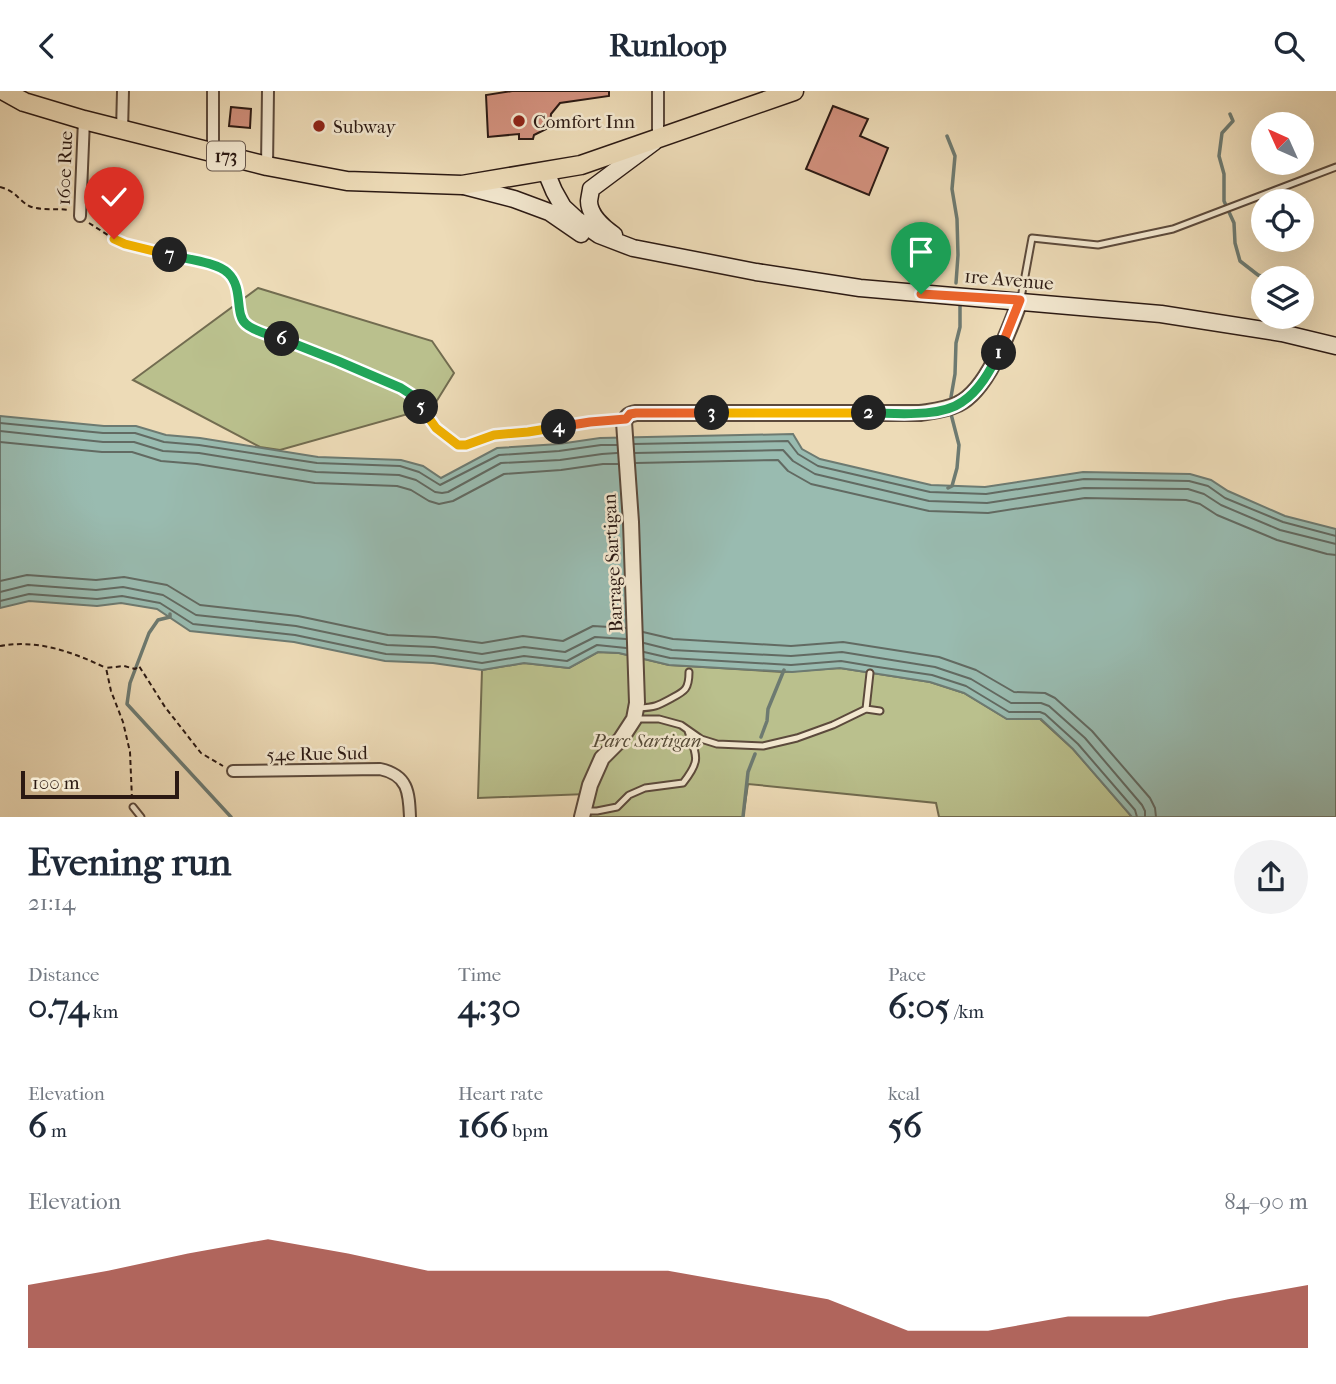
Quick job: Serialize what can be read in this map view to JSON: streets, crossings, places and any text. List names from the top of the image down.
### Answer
{
  "streets": {
    "main road": ["173", "1re Avenue"],
    "street": ["160e Rue", "Barrage Sartigan", "54e Rue Sud"]
  },
  "crossings": [
    ["173", "160e Rue"],
    ["173", "1re Avenue"]
  ],
  "parks": ["Parc Sartigan"],
  "places": ["Comfort Inn", "Subway"],
  "scale_bar": "100 m",
  "north": "top left",
  "page": {
    "header": "Runloop",
    "pins": [
      "7",
      "6",
      "1",
      "5",
      "2",
      "3",
      "4"
    ],
    "scale": "100 m",
    "heading": ["Evening run", "21:14"],
    "stats": [
      ["Distance", "0.74 km"],
      ["Time", "4:30"],
      ["Pace", "6:05 /km"],
      ["Elevation", "6 m"],
      ["Heart rate", "166 bpm"],
      ["kcal", "56"]
    ],
    "chart": ["Elevation", "84–90 m"]
  }
}
